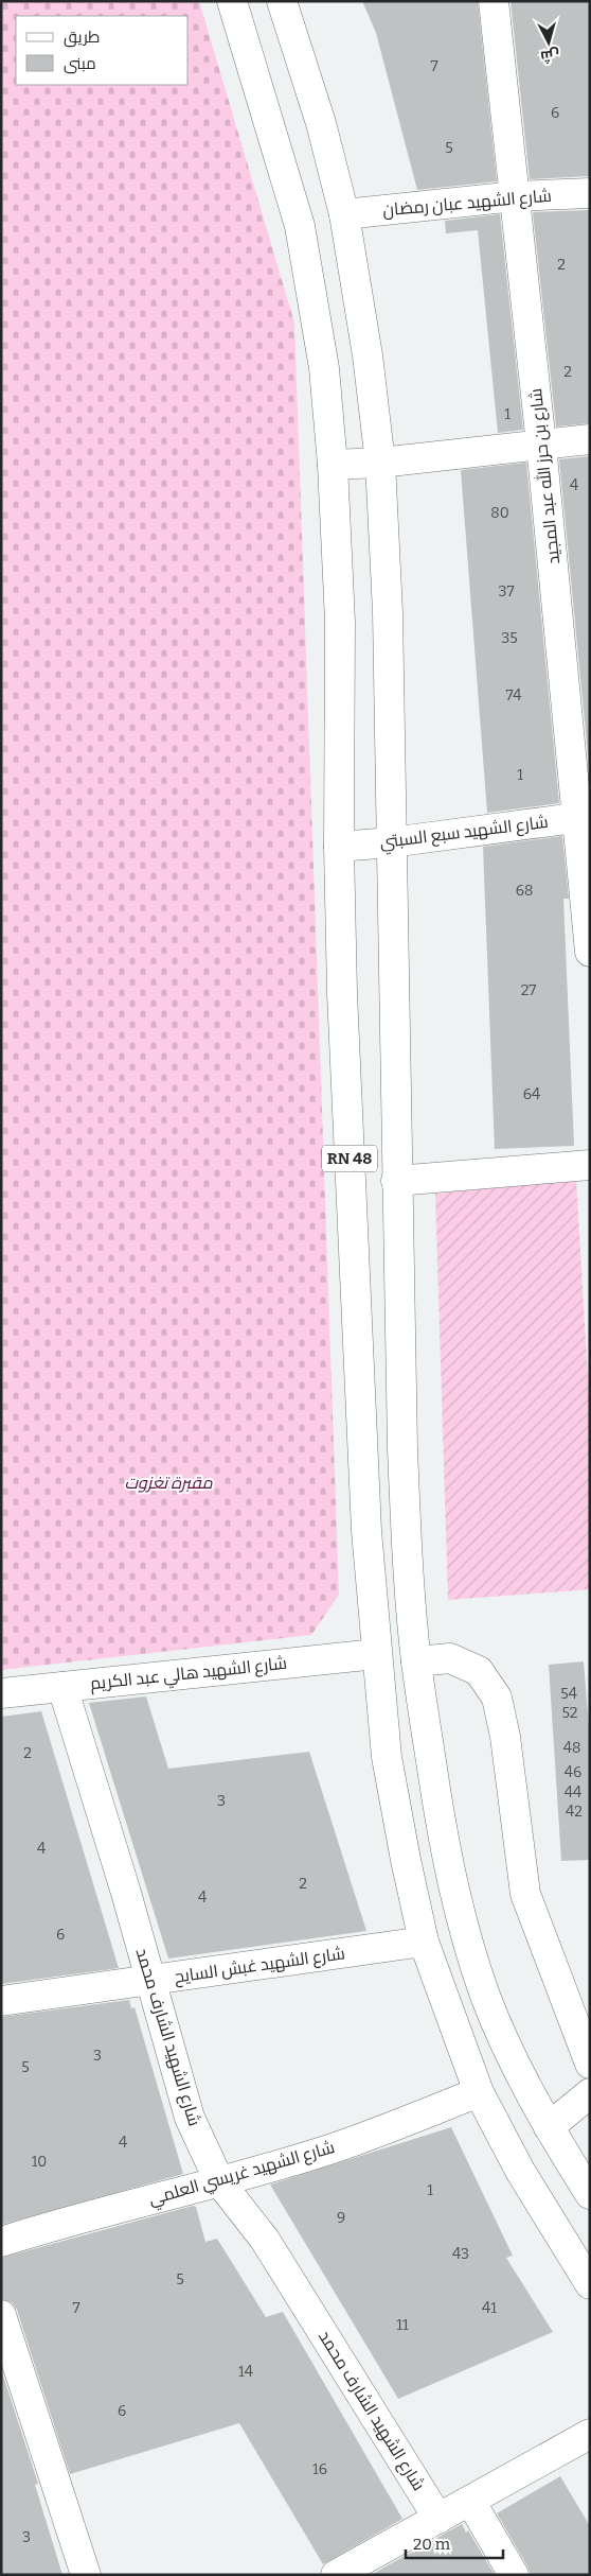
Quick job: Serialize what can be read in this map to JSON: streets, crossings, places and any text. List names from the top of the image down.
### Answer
{
  "streets": {
    "main road": [
      "شارع الشهيد عبان رمضان",
      "شارع بن حرز الله عبد المجيد",
      "شارع الشهيد سبع السبتي",
      "RN 48",
      "شارع الشهيد هالي عبد الكريم",
      "شارع الشهيد غبش السايح",
      "شارع الشهيد الشارف محمد",
      "شارع الشهيد غريسي العلمي"
    ]
  },
  "crossings": [
    ["شارع الشهيد عبان رمضان", "شارع بن حرز الله عبد المجيد"],
    ["شارع الشهيد عبان رمضان", "RN 48"],
    ["شارع بن حرز الله عبد المجيد", "شارع الشهيد سبع السبتي"],
    ["شارع الشهيد سبع السبتي", "RN 48"],
    ["RN 48", "شارع الشهيد هالي عبد الكريم"],
    ["RN 48", "شارع الشهيد غبش السايح"],
    ["RN 48", "شارع الشهيد غريسي العلمي"],
    ["شارع الشهيد هالي عبد الكريم", "شارع الشهيد الشارف محمد"],
    ["شارع الشهيد غبش السايح", "شارع الشهيد الشارف محمد"],
    ["شارع الشهيد الشارف محمد", "شارع الشهيد غريسي العلمي"]
  ],
  "parks": ["مقبرة تغزوت"],
  "house_numbers": [
    "7",
    "6",
    "5",
    "2",
    "2",
    "1",
    "4",
    "80",
    "37",
    "35",
    "74",
    "1",
    "68",
    "27",
    "64",
    "54",
    "52",
    "48",
    "2",
    "46",
    "44",
    "3",
    "42",
    "4",
    "2",
    "4",
    "6",
    "3",
    "5",
    "4",
    "10",
    "1",
    "9",
    "43",
    "5",
    "7",
    "41",
    "11",
    "14",
    "6",
    "16",
    "3"
  ],
  "legend": ["طريق", "مبنى"],
  "scale_bar": "20 m",
  "north": "bottom"
}
